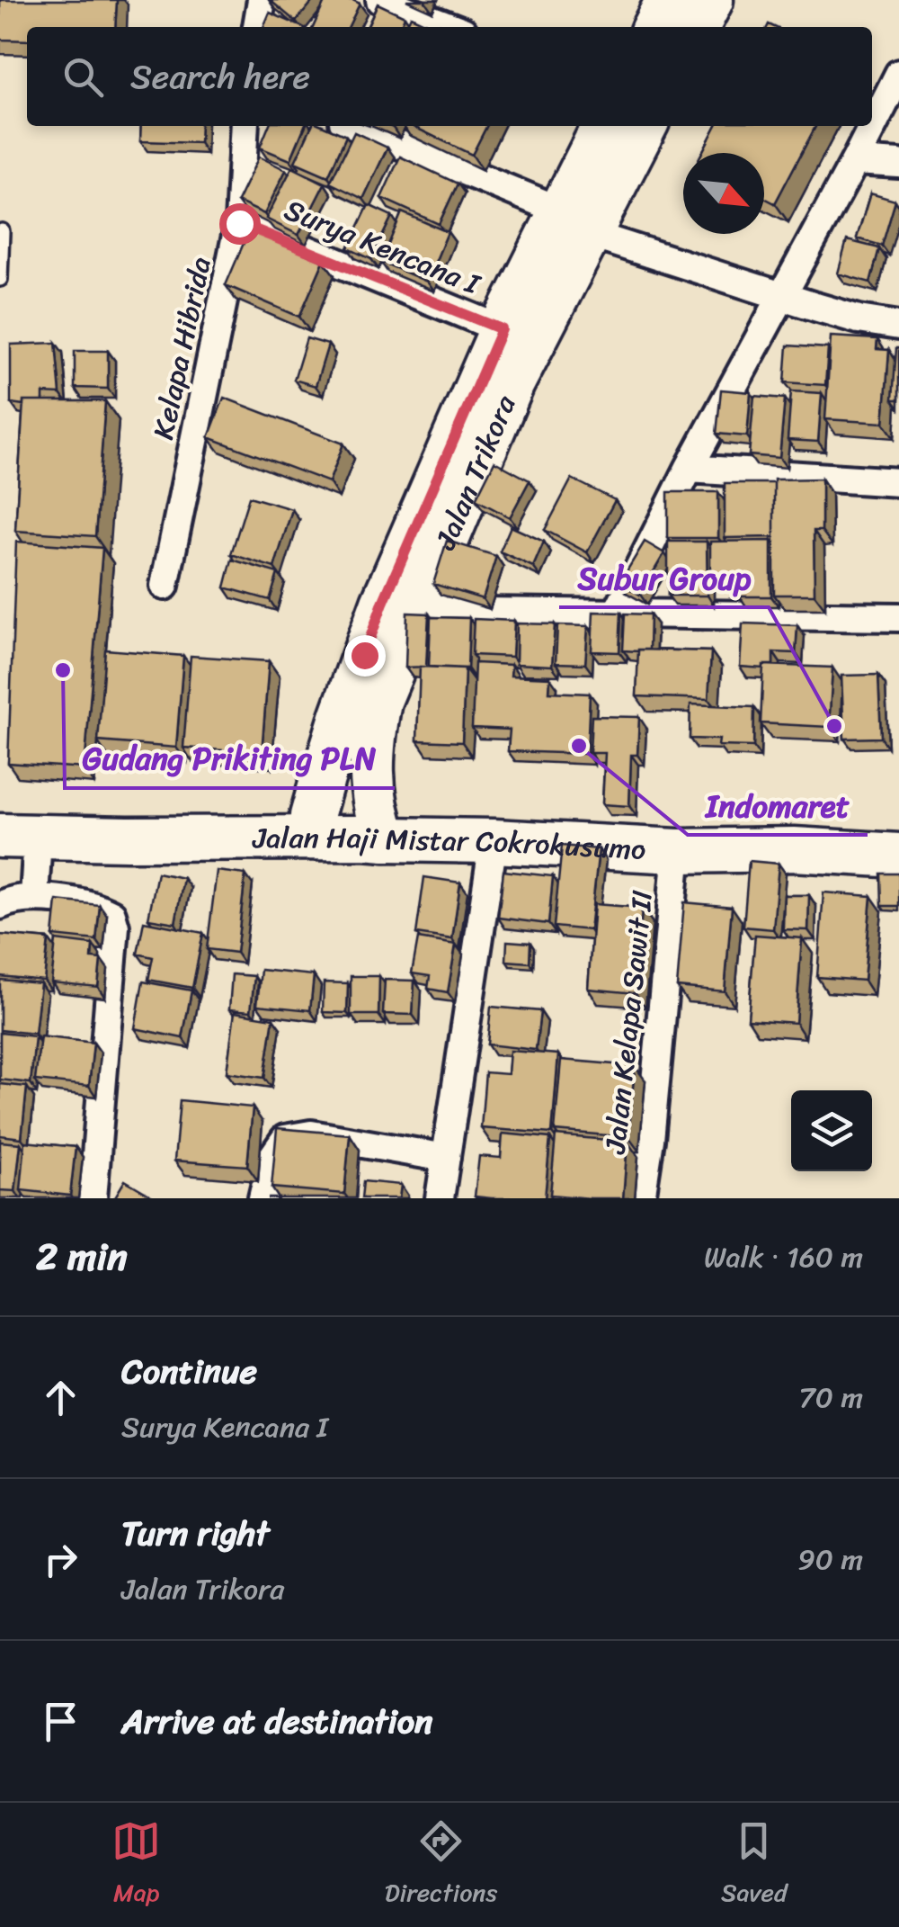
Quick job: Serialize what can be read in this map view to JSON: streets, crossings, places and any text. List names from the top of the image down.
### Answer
{
  "streets": {
    "main road": ["Jalan Trikora", "Jalan Haji Mistar Cokrokusumo"],
    "street": ["Surya Kencana I", "Kelapa Hibrida", "Jalan Kelapa Sawit II"]
  },
  "crossings": [
    ["Surya Kencana I", "Kelapa Hibrida"],
    ["Surya Kencana I", "Jalan Trikora"],
    ["Jalan Trikora", "Jalan Haji Mistar Cokrokusumo"],
    ["Jalan Haji Mistar Cokrokusumo", "Jalan Kelapa Sawit II"]
  ],
  "places": ["Gudang Prikiting PLN", "Subur Group", "Indomaret"],
  "north": "bottom right",
  "page": {
    "search": "Search here",
    "heading": ["2 min", "Walk · 160 m"],
    "list": [
      ["Continue", "Surya Kencana I", "70 m"],
      ["Turn right", "Jalan Trikora", "90 m"],
      "Arrive at destination"
    ],
    "nav": ["Map", "Directions", "Saved"]
  }
}
